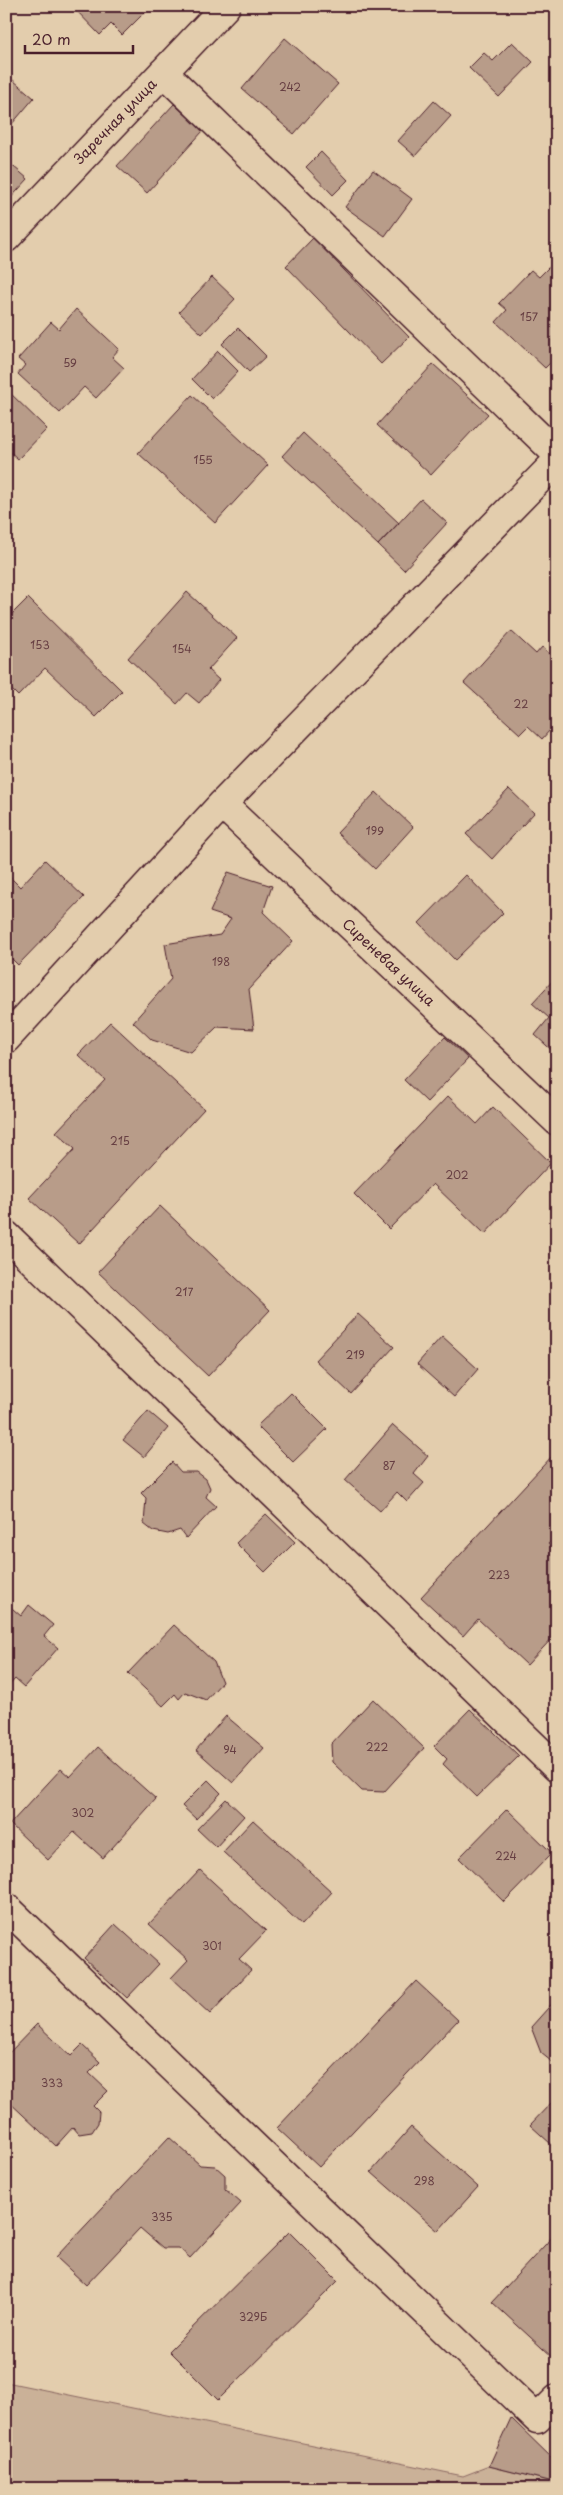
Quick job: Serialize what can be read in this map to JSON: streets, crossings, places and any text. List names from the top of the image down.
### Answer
{
  "streets": {
    "street": ["Заречная улица", "Сиреневая улица"]
  },
  "house_numbers": [
    "242",
    "157",
    "59",
    "155",
    "153",
    "154",
    "22",
    "199",
    "198",
    "215",
    "202",
    "217",
    "219",
    "87",
    "223",
    "222",
    "94",
    "302",
    "224",
    "301",
    "333",
    "298",
    "335",
    "329Б"
  ],
  "scale_bar": "20 m"
}
